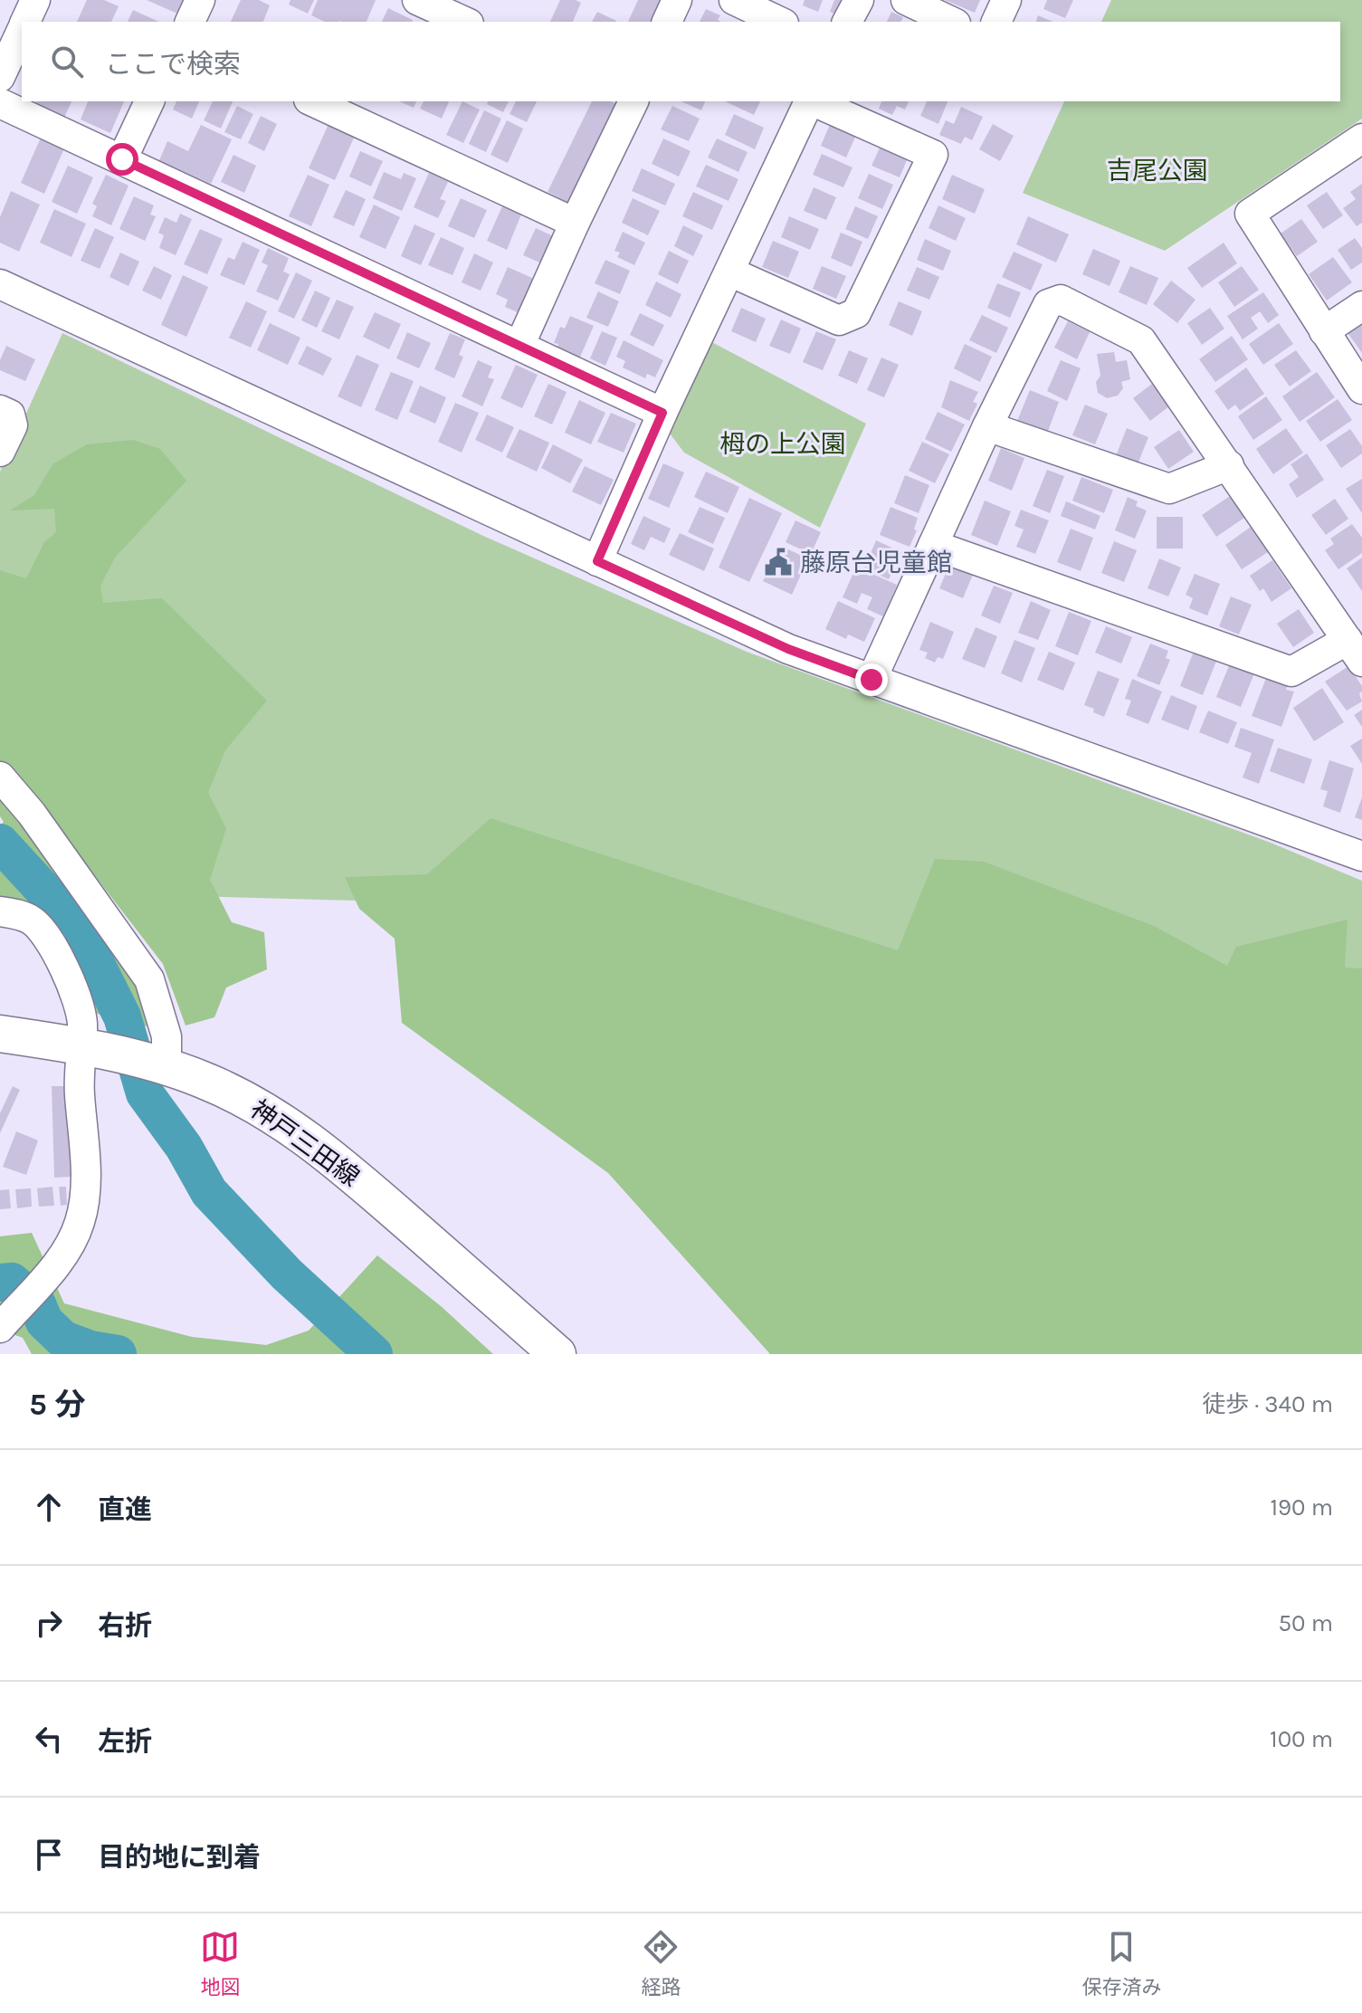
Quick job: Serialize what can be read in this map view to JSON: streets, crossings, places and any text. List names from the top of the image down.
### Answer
{
  "streets": {
    "main road": ["神戸三田線"]
  },
  "parks": ["吉尾公園", "栂の上公園"],
  "places": {
    "public building": ["藤原台児童館"]
  },
  "page": {
    "search": "ここで検索",
    "heading": ["5 分", "徒歩 · 340 m"],
    "list": [
      ["直進", "190 m"],
      ["右折", "50 m"],
      ["左折", "100 m"],
      "目的地に到着"
    ],
    "nav": ["地図", "経路", "保存済み"]
  }
}
